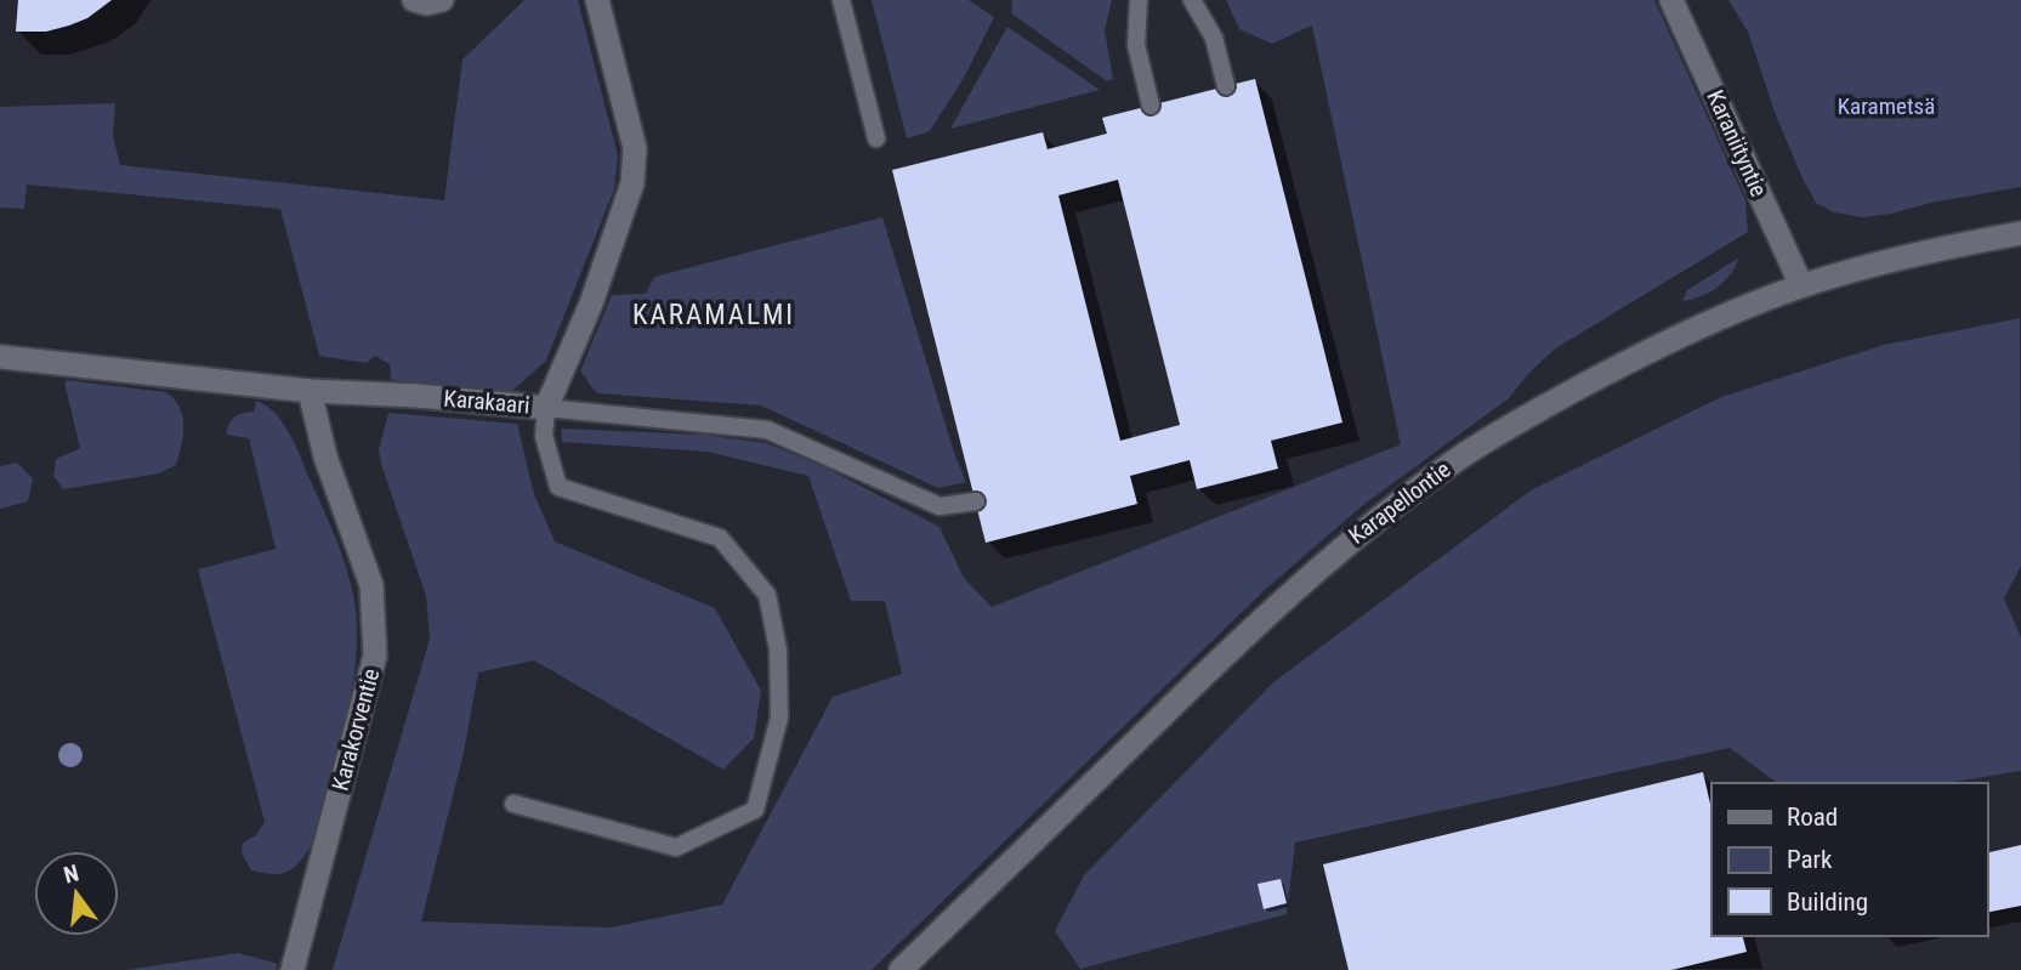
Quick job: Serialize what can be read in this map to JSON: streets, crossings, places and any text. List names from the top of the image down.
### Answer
{
  "streets": {
    "street": [
      "Karaniityntie",
      "Karakaari",
      "Karapellontie",
      "Karakorventie"
    ]
  },
  "crossings": [
    ["Karaniityntie", "Karapellontie"],
    ["Karakaari", "Karakorventie"]
  ],
  "districts": ["KARAMALMI"],
  "parks": ["Karametsä"],
  "legend": ["Road", "Park", "Building"],
  "north": "top"
}
